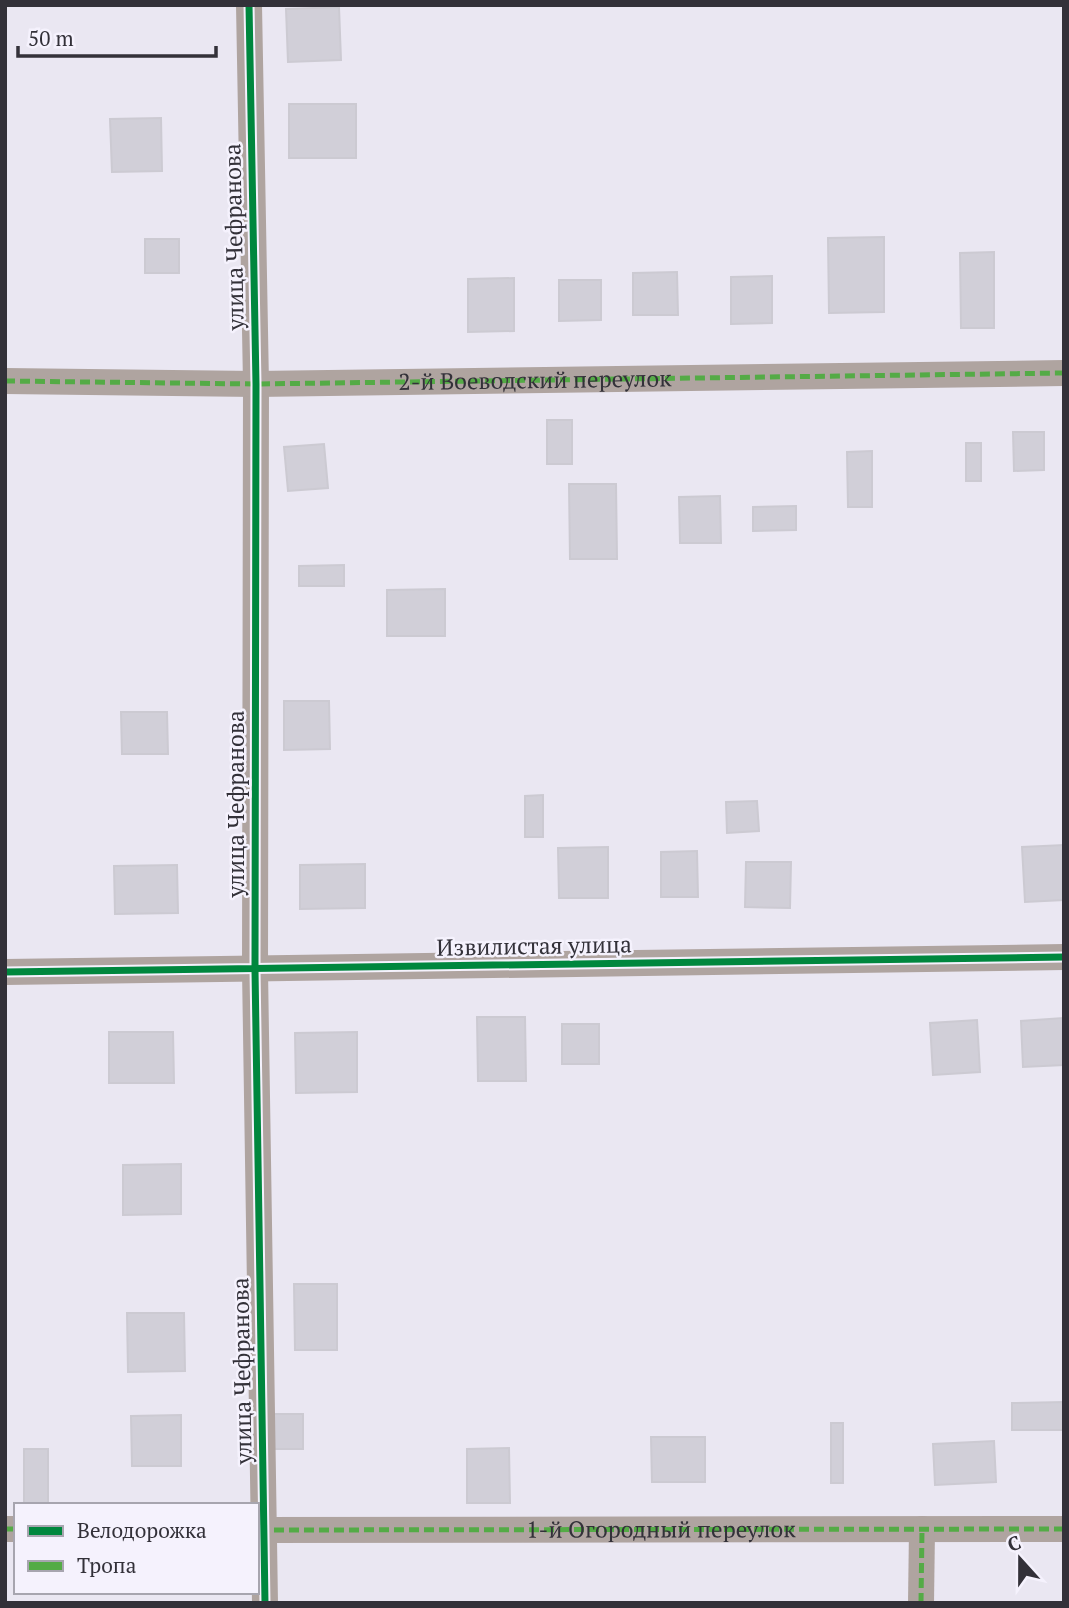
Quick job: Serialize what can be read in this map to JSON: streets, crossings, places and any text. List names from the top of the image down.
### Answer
{
  "streets": {
    "street": [
      "улица Чефранова",
      "2-й Воеводский переулок",
      "Извилистая улица",
      "1-й Огородный переулок"
    ]
  },
  "crossings": [
    ["улица Чефранова", "2-й Воеводский переулок"],
    ["улица Чефранова", "Извилистая улица"],
    ["улица Чефранова", "1-й Огородный переулок"]
  ],
  "legend": ["Велодорожка", "Тропа"],
  "scale_bar": "50 m",
  "north": "top"
}
